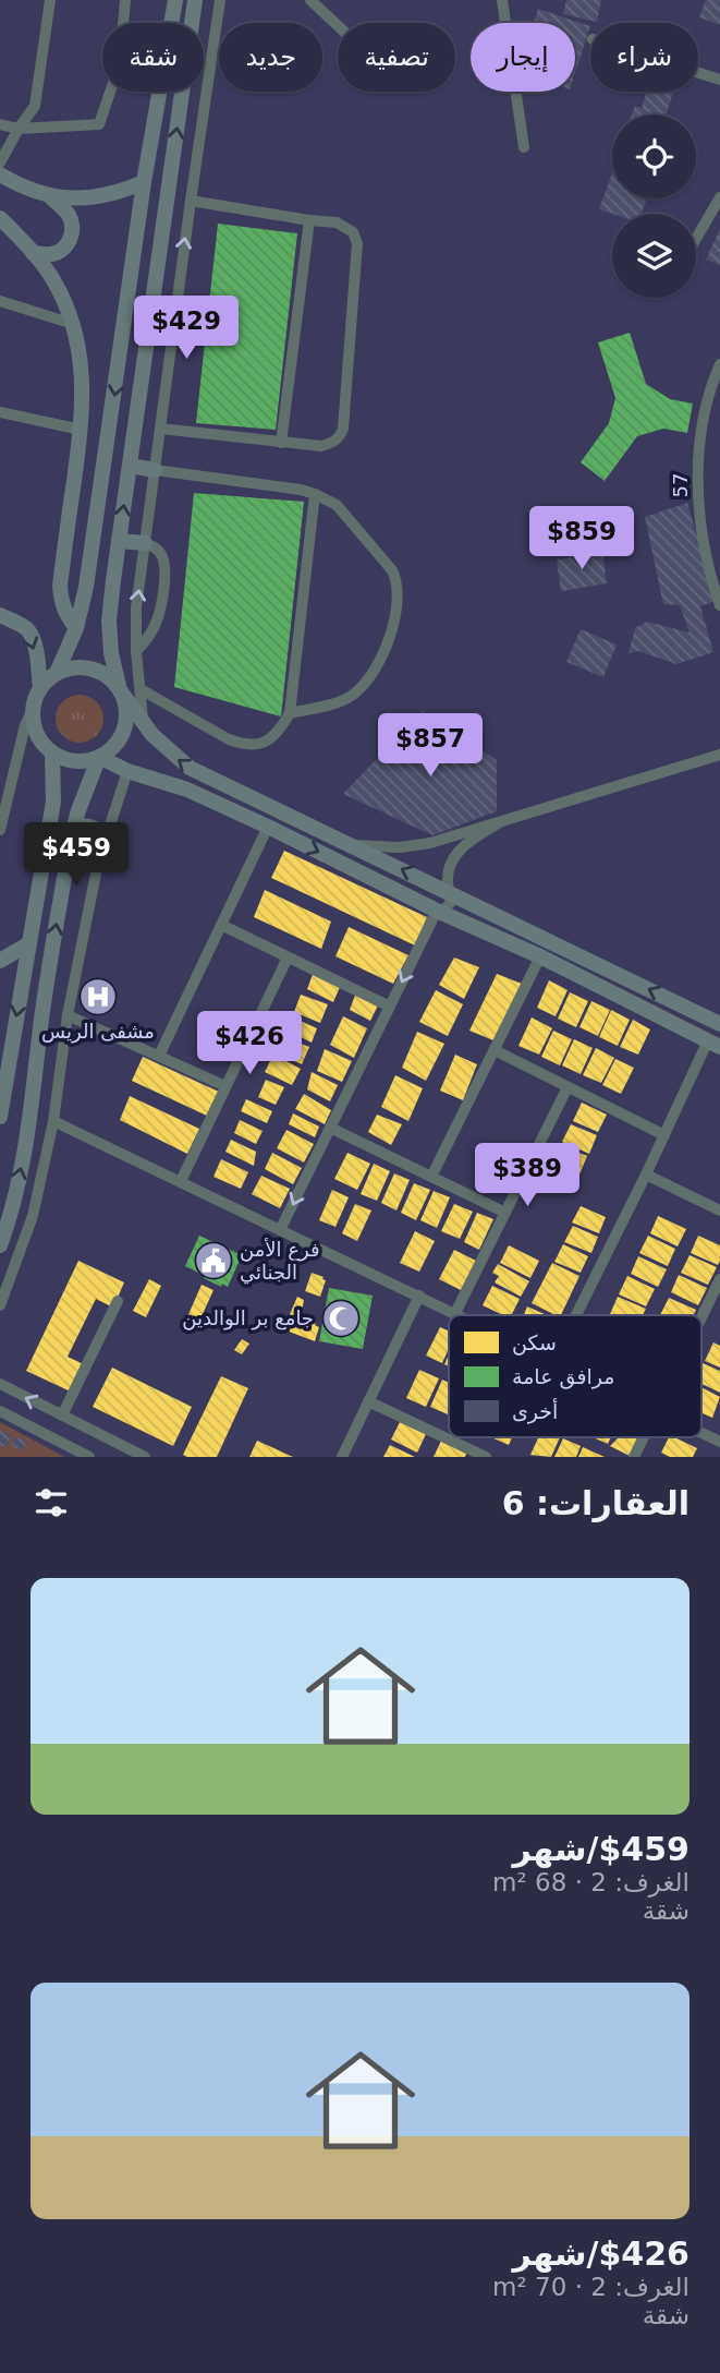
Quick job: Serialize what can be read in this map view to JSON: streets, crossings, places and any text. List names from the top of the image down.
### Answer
{
  "streets": {
    "street": ["57"]
  },
  "places": {
    "hospital": ["مشفى الريس"],
    "public building": ["فرع الأمن الجنائي"],
    "mosque": ["جامع بر الوالدين"]
  },
  "legend": ["سكن", "مرافق عامة", "أخرى"],
  "page": {
    "chip": [
      "شراء",
      "إيجار",
      "تصفية",
      "جديد",
      "شقة"
    ],
    "price": [
      "$429",
      "$859",
      "$857",
      "$459",
      "$426",
      "$389"
    ],
    "heading": "العقارات: 6",
    "list": [
      {
        "name": "$459/شهر",
        "note": "الغرف: 2 · 68 m² · شقة"
      },
      {
        "name": "$426/شهر",
        "note": "الغرف: 2 · 70 m² · شقة"
      }
    ]
  }
}
